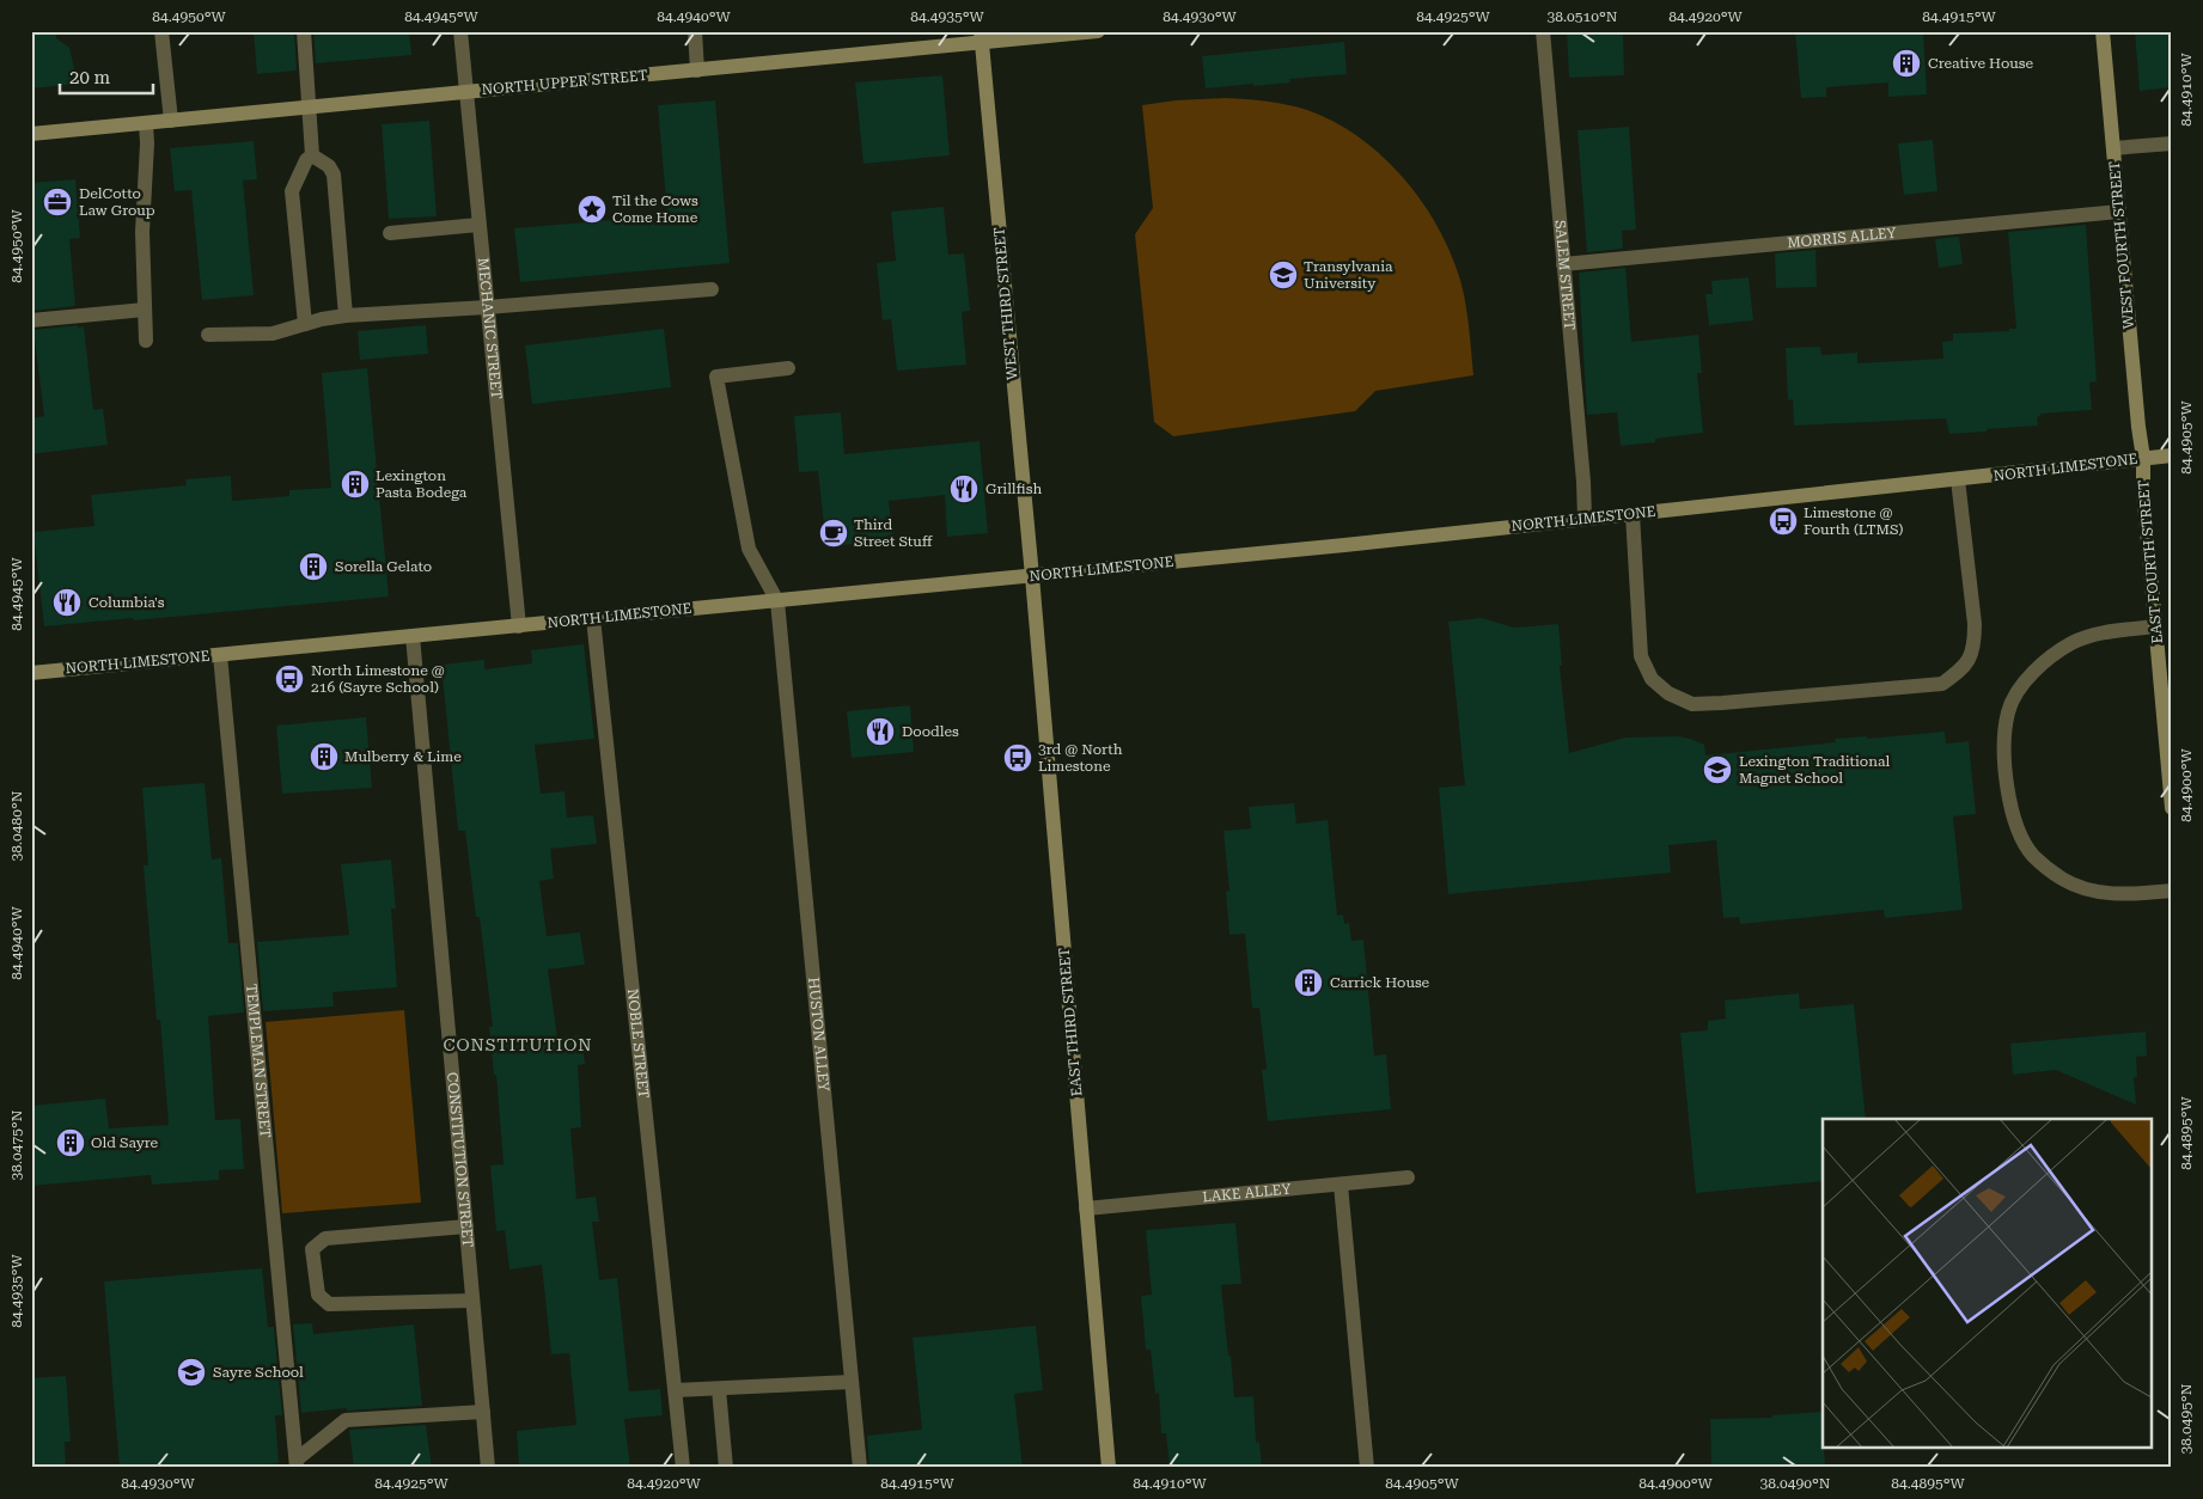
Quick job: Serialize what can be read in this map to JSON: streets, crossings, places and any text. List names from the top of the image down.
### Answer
{
  "streets": {
    "main road": [
      "NORTH UPPER STREET",
      "WEST FOURTH STREET",
      "WEST THIRD STREET",
      "NORTH LIMESTONE",
      "EAST FOURTH STREET",
      "EAST THIRD STREET"
    ],
    "street": [
      "MORRIS ALLEY",
      "SALEM STREET",
      "MECHANIC STREET",
      "HUSTON ALLEY",
      "NOBLE STREET",
      "TEMPLEMAN STREET",
      "CONSTITUTION STREET",
      "LAKE ALLEY"
    ]
  },
  "crossings": [
    ["NORTH UPPER STREET", "WEST THIRD STREET"],
    ["NORTH UPPER STREET", "MECHANIC STREET"],
    ["MORRIS ALLEY", "WEST FOURTH STREET"],
    ["MORRIS ALLEY", "SALEM STREET"],
    ["WEST FOURTH STREET", "NORTH LIMESTONE"],
    ["WEST FOURTH STREET", "EAST FOURTH STREET"],
    ["SALEM STREET", "NORTH LIMESTONE"],
    ["WEST THIRD STREET", "NORTH LIMESTONE"],
    ["WEST THIRD STREET", "EAST THIRD STREET"],
    ["MECHANIC STREET", "NORTH LIMESTONE"],
    ["NORTH LIMESTONE", "EAST FOURTH STREET"],
    ["NORTH LIMESTONE", "EAST THIRD STREET"],
    ["NORTH LIMESTONE", "HUSTON ALLEY"],
    ["NORTH LIMESTONE", "NOBLE STREET"],
    ["NORTH LIMESTONE", "TEMPLEMAN STREET"],
    ["NORTH LIMESTONE", "CONSTITUTION STREET"],
    ["EAST THIRD STREET", "LAKE ALLEY"]
  ],
  "districts": ["CONSTITUTION"],
  "places": {
    "building": [
      "Creative House",
      "Lexington Pasta Bodega",
      "Sorella Gelato",
      "Mulberry & Lime",
      "Carrick House",
      "Old Sayre"
    ],
    "office": ["DelCotto Law Group"],
    "place": ["Til the Cows Come Home"],
    "school or university": ["Transylvania University", "Lexington Traditional Magnet School", "Sayre School"],
    "restaurant": ["Grillfish", "Columbia's", "Doodles"],
    "bus stop": ["Limestone @ Fourth (LTMS)", "North Limestone @ 216 (Sayre School)", "3rd @ North Limestone"],
    "cafe": ["Third Street Stuff"]
  },
  "scale_bar": "20 m",
  "coordinates": [
    "84.4950°W",
    "84.4945°W",
    "84.4940°W",
    "84.4935°W",
    "84.4930°W",
    "84.4925°W",
    "38.0510°N",
    "84.4920°W",
    "84.4915°W",
    "84.4910°W",
    "84.4905°W",
    "84.4900°W",
    "38.0480°N",
    "84.4895°W",
    "38.0475°N",
    "38.0495°N",
    "38.0490°N"
  ]
}
